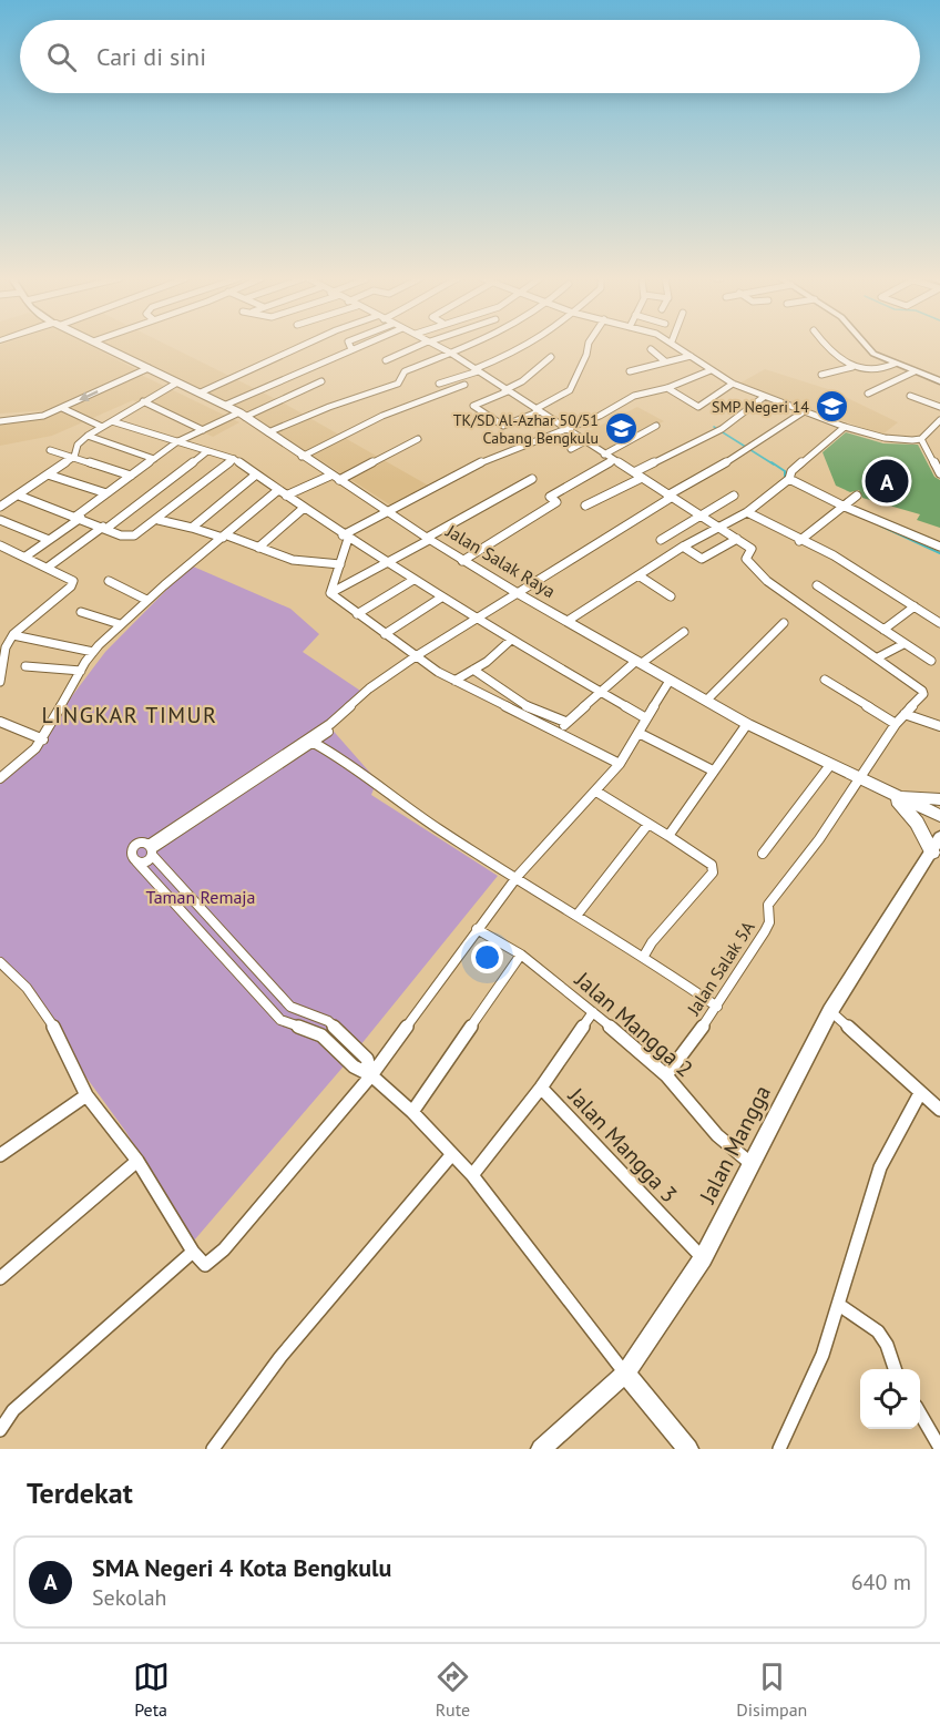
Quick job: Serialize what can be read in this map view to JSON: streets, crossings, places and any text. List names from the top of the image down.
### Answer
{
  "streets": {
    "main road": ["Jalan Salak Raya"],
    "street": [
      "Jalan Salak 5A",
      "Jalan Mangga 2",
      "Jalan Mangga",
      "Jalan Mangga 3"
    ]
  },
  "crossings": [
    ["Jalan Salak Raya", "Jalan Salak 5A"],
    ["Jalan Salak 5A", "Jalan Mangga 2"],
    ["Jalan Mangga 2", "Jalan Mangga"],
    ["Jalan Mangga", "Jalan Mangga 3"]
  ],
  "districts": ["LINGKAR TIMUR"],
  "parks": ["Taman Remaja"],
  "places": {
    "school or university": ["SMP Negeri 14", "TK/SD Al-Azhar 50/51 Cabang Bengkulu"]
  },
  "page": {
    "search": "Cari di sini",
    "pins": "A",
    "heading": "Terdekat",
    "list": [
      {
        "mark": "A",
        "name": "SMA Negeri 4 Kota Bengkulu",
        "note": "Sekolah",
        "value": "640 m"
      }
    ],
    "nav": ["Peta", "Rute", "Disimpan"]
  }
}
